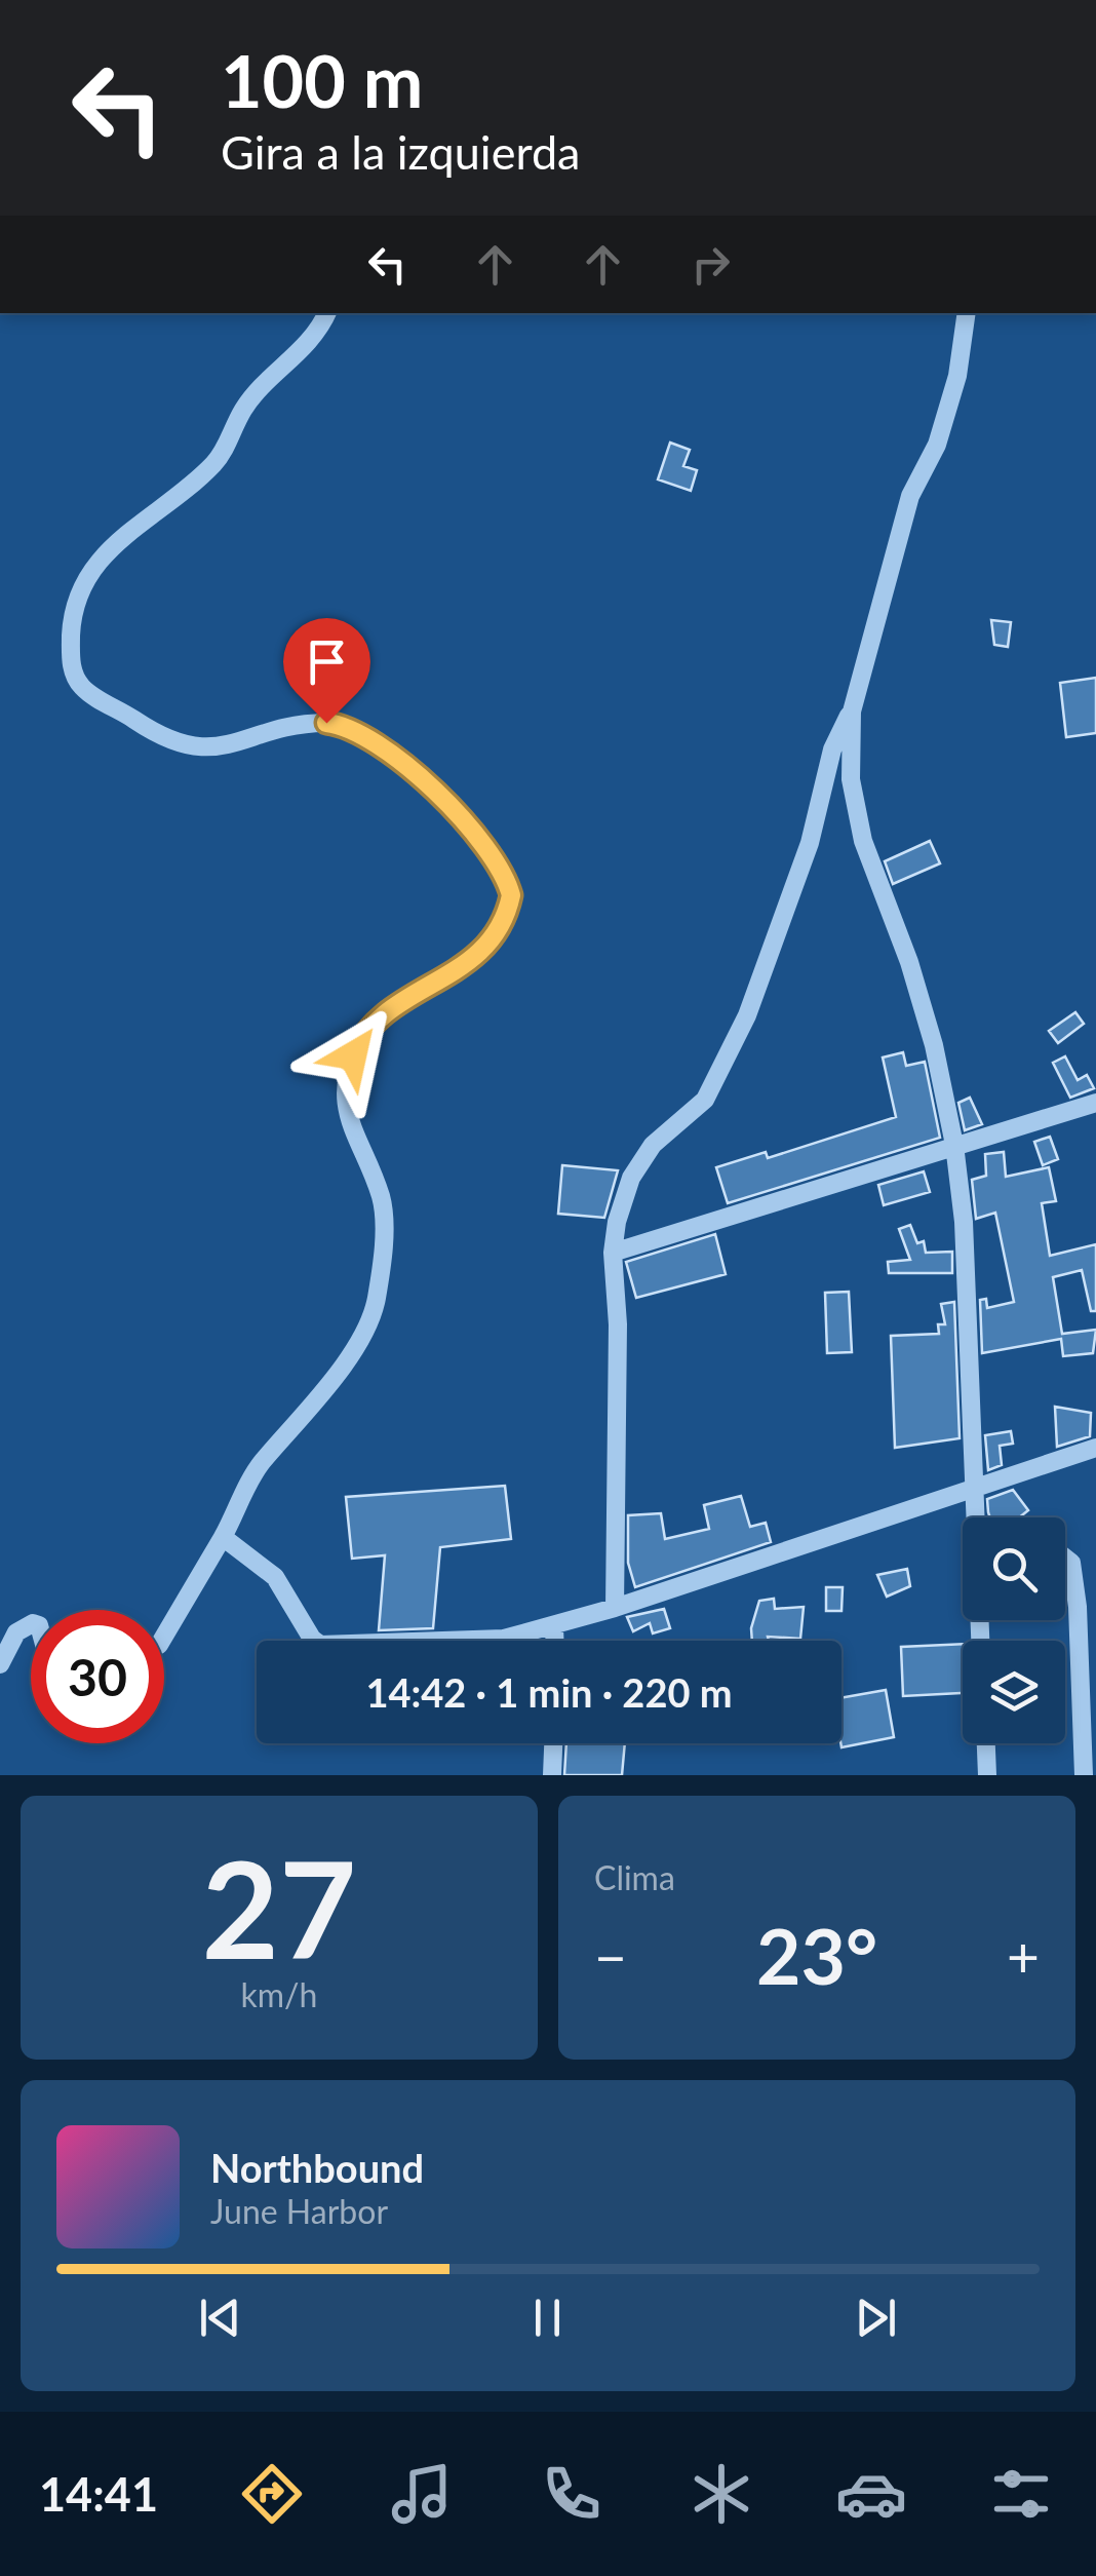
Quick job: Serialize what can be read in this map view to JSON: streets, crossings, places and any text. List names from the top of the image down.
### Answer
{
  "page": {
    "turn": ["100 m", "Gira a la izquierda"],
    "limit": "30",
    "trip": "14:42 · 1 min · 220 m",
    "tile": [
      ["27", "km/h"],
      "Clima"
    ],
    "heat": ["−", "23°", "+"],
    "song": ["Northbound", "June Harbor"],
    "tabs": "14:41"
  }
}
